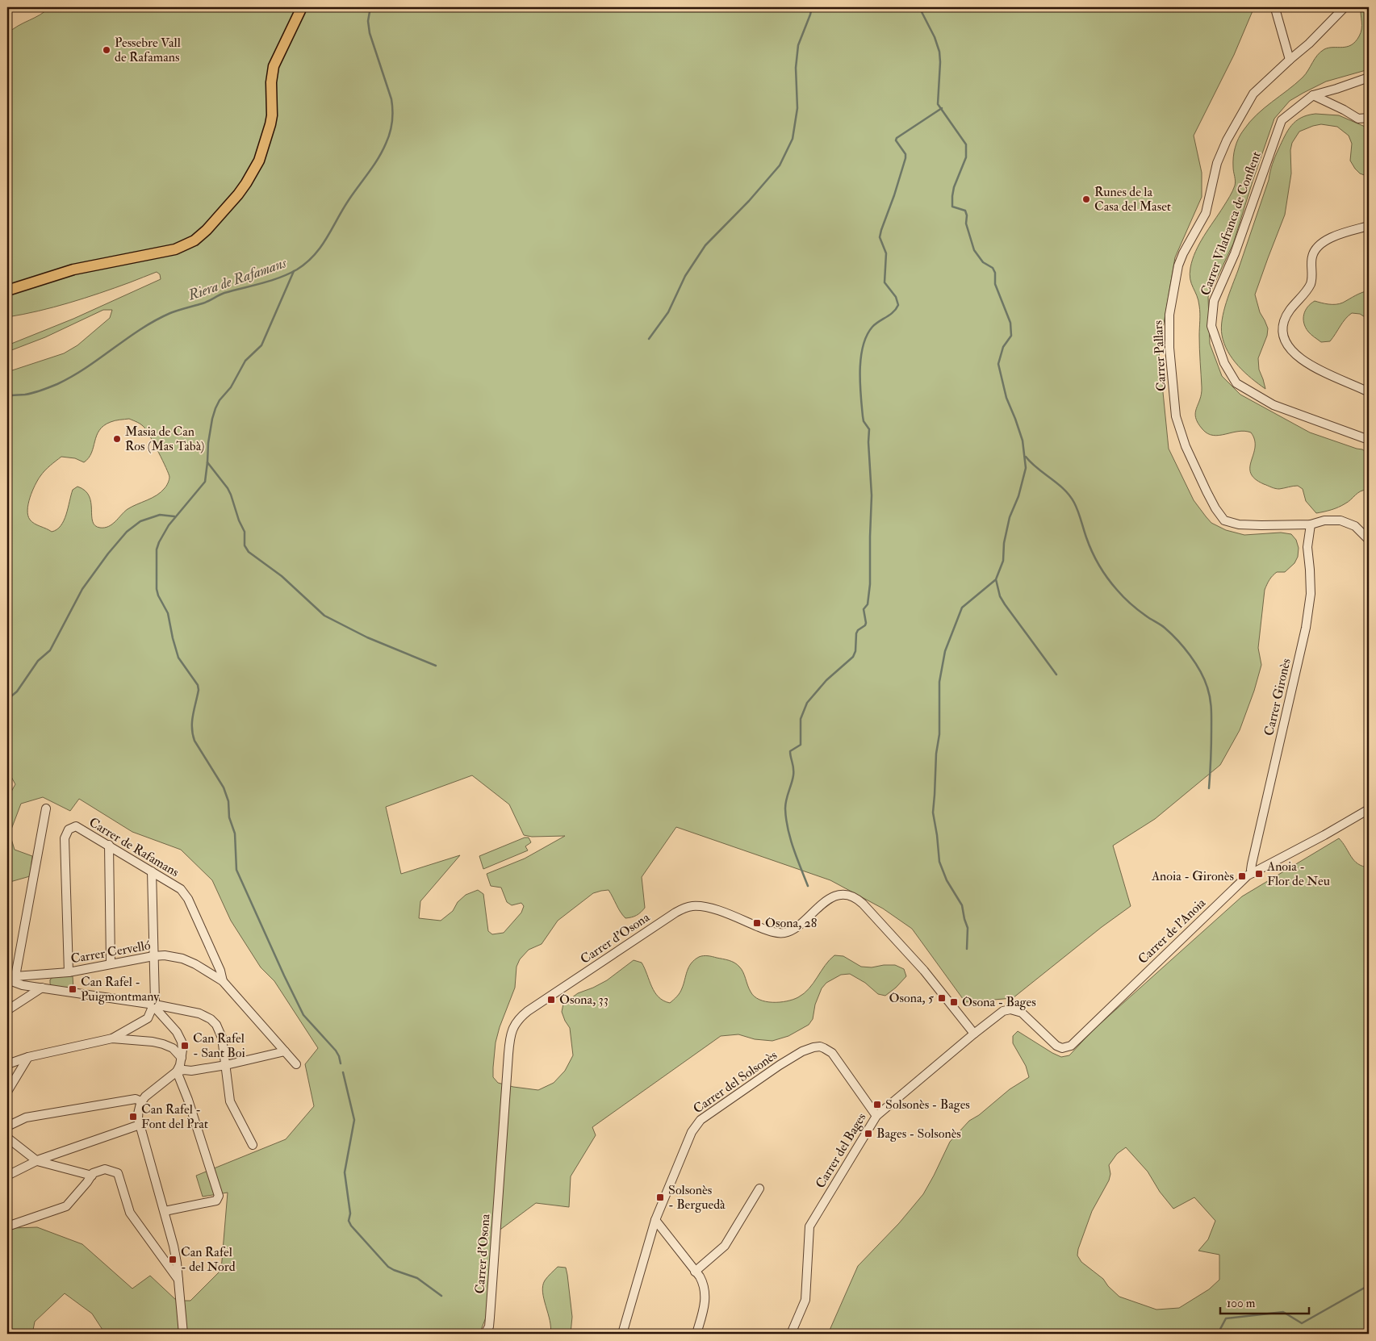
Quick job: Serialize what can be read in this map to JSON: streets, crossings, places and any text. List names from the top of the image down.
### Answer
{
  "streets": {
    "street": [
      "Carrer Vilafranca de Conflent",
      "Carrer Pallars",
      "Carrer Gironès",
      "Carrer de Rafamans",
      "Carrer de l'Anoia",
      "Carrer d'Osona",
      "Carrer Cervelló",
      "Carrer del Solsonès",
      "Carrer del Bages"
    ]
  },
  "crossings": [
    ["Carrer Pallars", "Carrer Gironès"],
    ["Carrer Gironès", "Carrer de l'Anoia"],
    ["Carrer de Rafamans", "Carrer Cervelló"],
    ["Carrer de l'Anoia", "Carrer del Bages"],
    ["Carrer d'Osona", "Carrer del Bages"],
    ["Carrer del Solsonès", "Carrer del Bages"]
  ],
  "water": ["Riera de Rafamans"],
  "places": {
    "other": ["Pessebre Vall de Rafamans", "Runes de la Casa del Maset", "Masia de Can Ros (Mas Tabà)"],
    "transit": [
      "Anoia - Flor de Neu",
      "Anoia - Gironès",
      "Osona, 28",
      "Can Rafel - Puigmontmany",
      "Osona, 5",
      "Osona, 33",
      "Osona - Bages",
      "Can Rafel - Sant Boi",
      "Solsonès - Bages",
      "Can Rafel - Font del Prat",
      "Bages - Solsonès",
      "Solsonès - Berguedà",
      "Can Rafel - del Nord"
    ]
  },
  "scale_bar": "100 m"
}
